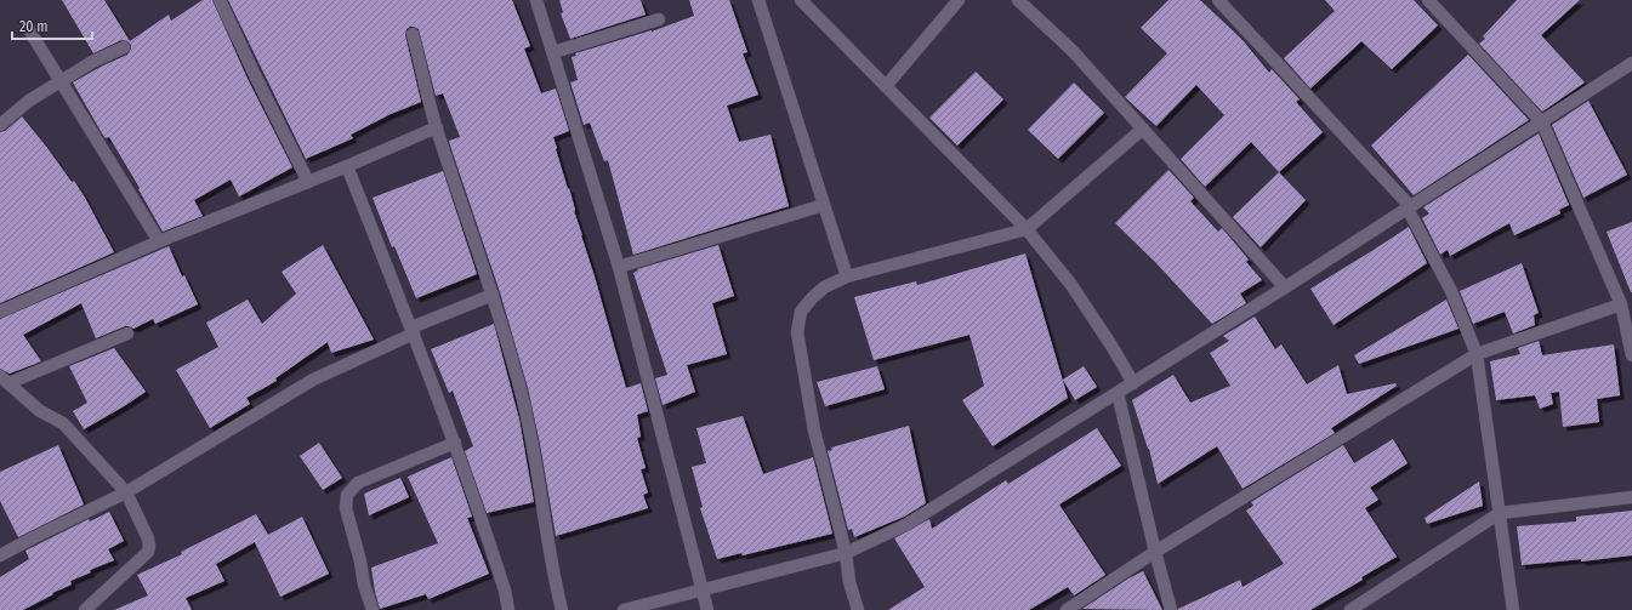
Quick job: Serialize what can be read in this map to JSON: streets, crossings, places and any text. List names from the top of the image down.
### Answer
{
  "scale_bar": "20 m"
}
